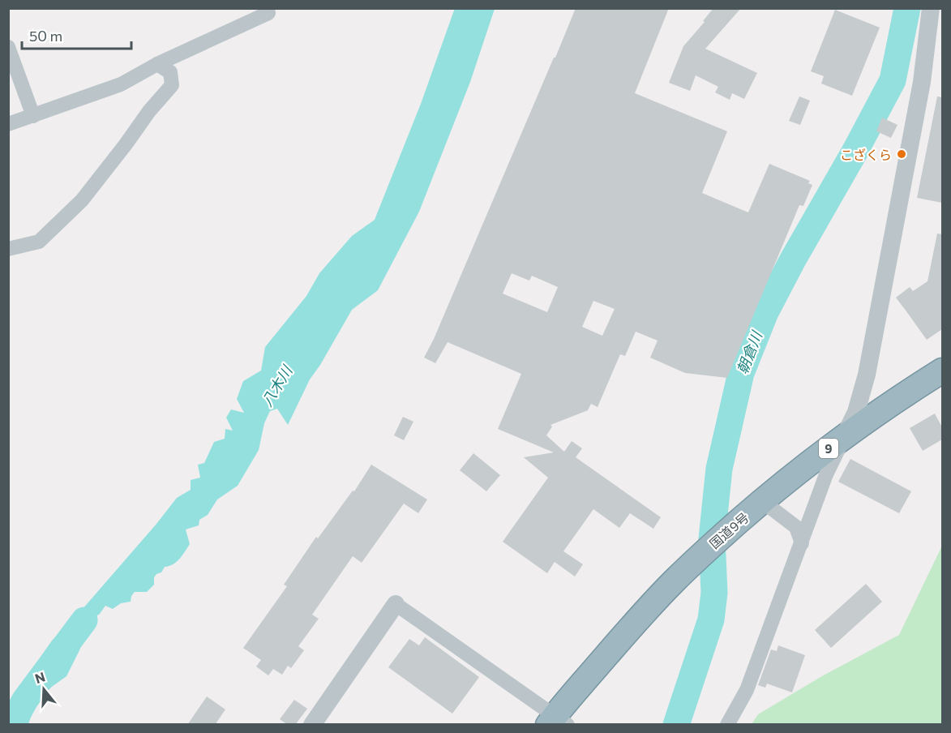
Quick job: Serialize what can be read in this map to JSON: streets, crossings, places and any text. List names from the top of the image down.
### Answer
{
  "streets": {
    "highway": ["9", "国道9号"]
  },
  "water": ["朝倉川", "八木川"],
  "places": ["こざくら"],
  "scale_bar": "50 m",
  "north": "top"
}
